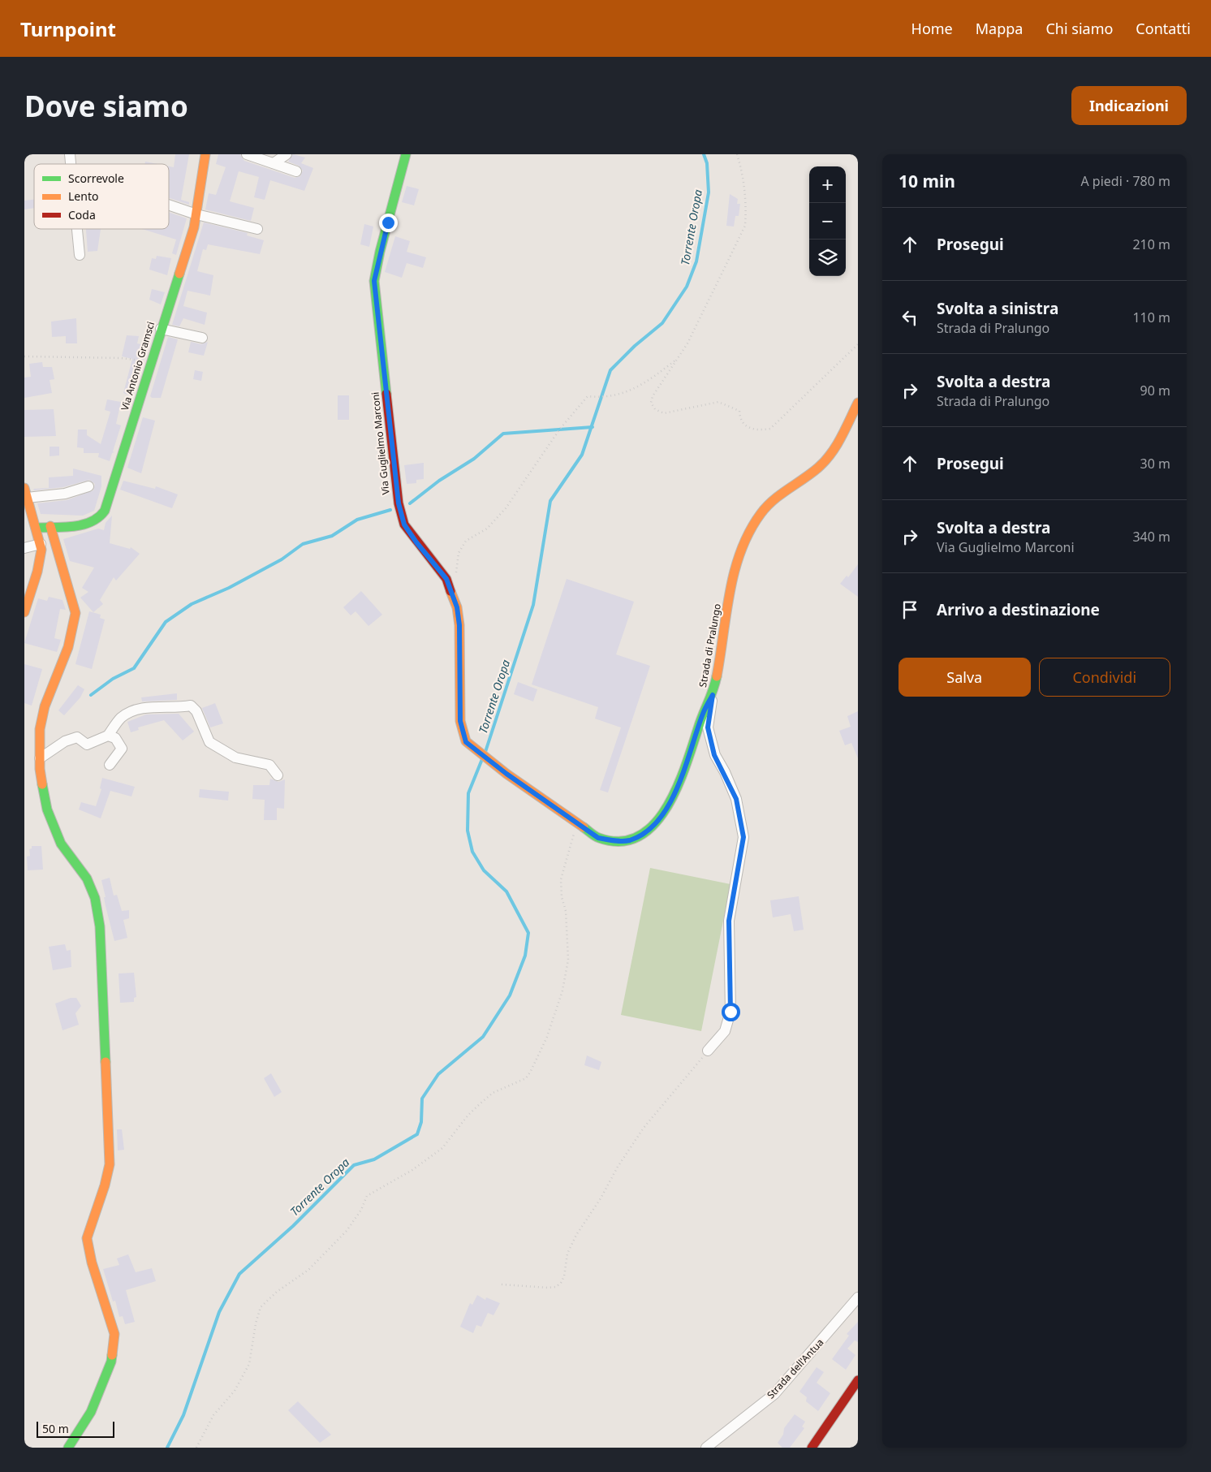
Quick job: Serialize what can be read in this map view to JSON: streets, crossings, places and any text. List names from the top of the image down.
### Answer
{
  "streets": {
    "street": [
      "Via Antonio Gramsci",
      "Via Guglielmo Marconi",
      "Strada di Pralungo",
      "Strada dell'Antua"
    ]
  },
  "crossings": [
    ["Via Guglielmo Marconi", "Strada di Pralungo"]
  ],
  "water": ["Torrente Oropa"],
  "legend": ["Scorrevole", "Lento", "Coda"],
  "scale_bar": "50 m",
  "page": {
    "header": "Turnpoint",
    "nav": [
      "Home",
      "Mappa",
      "Chi siamo",
      "Contatti"
    ],
    "buttons": [
      "Indicazioni",
      ["Salva", "Condividi"]
    ],
    "title": "Dove siamo",
    "heading": ["10 min", "A piedi · 780 m"],
    "map_buttons": ["+", "−"],
    "list": [
      ["Prosegui", "210 m"],
      ["Svolta a sinistra", "Strada di Pralungo", "110 m"],
      ["Svolta a destra", "Strada di Pralungo", "90 m"],
      ["Prosegui", "30 m"],
      ["Svolta a destra", "Via Guglielmo Marconi", "340 m"],
      "Arrivo a destinazione"
    ],
    "scale": "50 m"
  }
}
